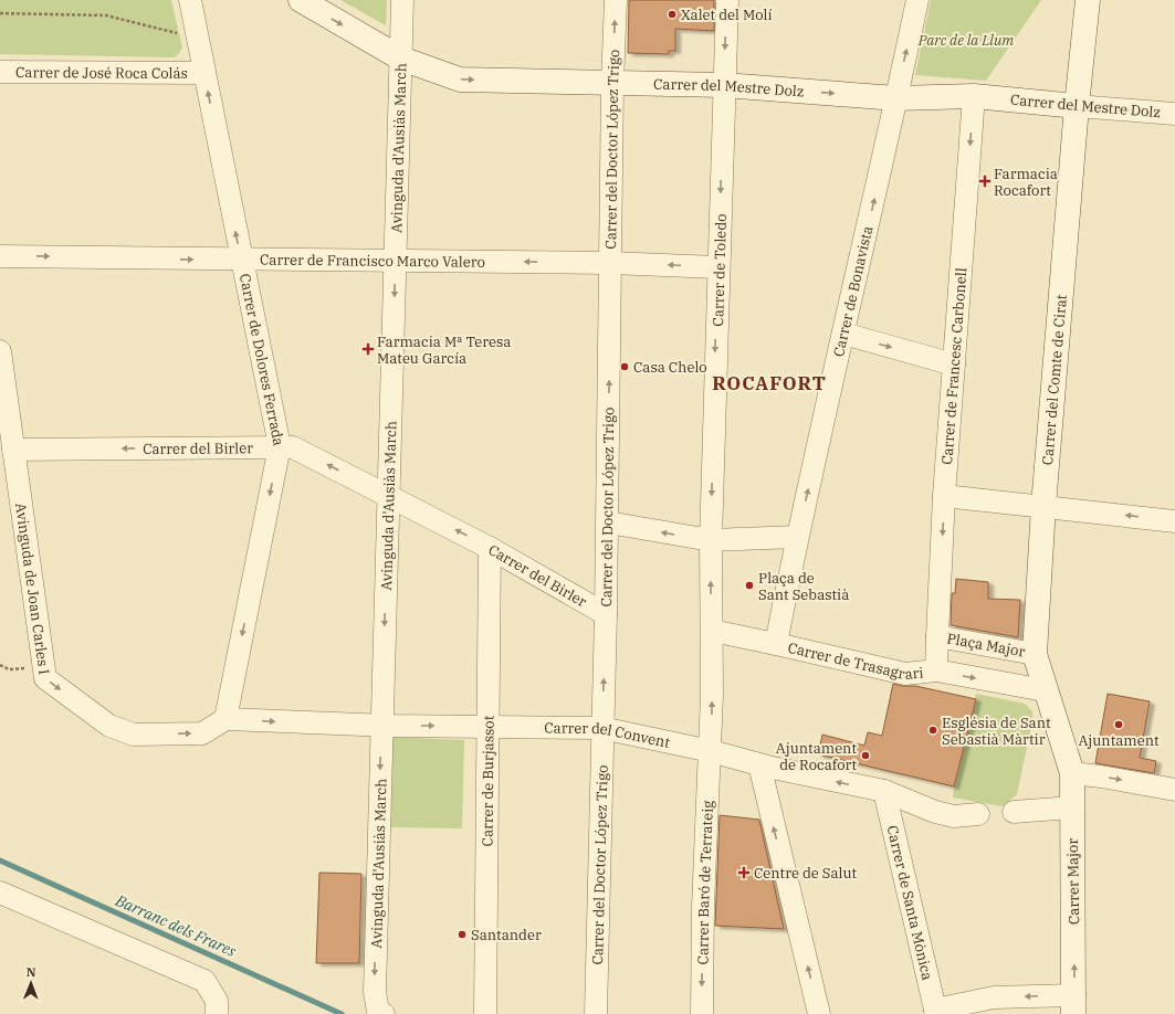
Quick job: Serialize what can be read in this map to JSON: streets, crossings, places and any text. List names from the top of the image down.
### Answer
{
  "streets": {
    "street": [
      "Carrer de José Roca Colás",
      "Carrer del Mestre Dolz",
      "Avinguda d'Ausiàs March",
      "Carrer del Doctor López Trigo",
      "Carrer de Francisco Marco Valero",
      "Carrer de Toledo",
      "Carrer de Bonavista",
      "Carrer de Dolores Ferrada",
      "Carrer de Francesc Carbonell",
      "Carrer del Comte de Cirat",
      "Carrer del Birler",
      "Avinguda de Joan Carles I",
      "Plaça Major",
      "Carrer de Trasagrari",
      "Carrer del Convent",
      "Carrer de Burjassot",
      "Carrer Major",
      "Carrer Baró de Terrateig",
      "Carrer de Santa Mònica"
    ]
  },
  "crossings": [
    ["Carrer de José Roca Colás", "Carrer de Dolores Ferrada"],
    ["Carrer del Mestre Dolz", "Avinguda d'Ausiàs March"],
    ["Carrer del Mestre Dolz", "Carrer del Doctor López Trigo"],
    ["Carrer del Mestre Dolz", "Carrer de Toledo"],
    ["Carrer del Mestre Dolz", "Carrer de Bonavista"],
    ["Carrer del Mestre Dolz", "Carrer de Francesc Carbonell"],
    ["Carrer del Mestre Dolz", "Carrer del Comte de Cirat"],
    ["Avinguda d'Ausiàs March", "Carrer de Francisco Marco Valero"],
    ["Avinguda d'Ausiàs March", "Carrer del Birler"],
    ["Avinguda d'Ausiàs March", "Carrer del Convent"],
    ["Carrer del Doctor López Trigo", "Carrer de Francisco Marco Valero"],
    ["Carrer del Doctor López Trigo", "Carrer del Birler"],
    ["Carrer del Doctor López Trigo", "Carrer del Convent"],
    ["Carrer de Francisco Marco Valero", "Carrer de Toledo"],
    ["Carrer de Francisco Marco Valero", "Carrer de Dolores Ferrada"],
    ["Carrer de Dolores Ferrada", "Carrer del Birler"],
    ["Carrer de Dolores Ferrada", "Avinguda de Joan Carles I"],
    ["Carrer de Dolores Ferrada", "Carrer del Convent"],
    ["Carrer de Francesc Carbonell", "Plaça Major"],
    ["Carrer del Comte de Cirat", "Plaça Major"],
    ["Carrer del Birler", "Avinguda de Joan Carles I"],
    ["Carrer del Birler", "Carrer de Burjassot"],
    ["Avinguda de Joan Carles I", "Carrer del Convent"],
    ["Plaça Major", "Carrer de Trasagrari"],
    ["Plaça Major", "Carrer Major"],
    ["Carrer del Convent", "Carrer de Burjassot"],
    ["Carrer del Convent", "Carrer Baró de Terrateig"],
    ["Carrer del Convent", "Carrer de Santa Mònica"]
  ],
  "one_way": [
    "Carrer del Mestre Dolz",
    "Avinguda d'Ausiàs March",
    "Carrer del Doctor López Trigo",
    "Carrer de Toledo",
    "Carrer de Bonavista",
    "Carrer de Francesc Carbonell",
    "Carrer del Birler",
    "Carrer Major"
  ],
  "districts": ["ROCAFORT"],
  "water": ["Barranc dels Frares"],
  "parks": ["Parc de la Llum"],
  "places": {
    "other": [
      "Xalet del Molí",
      "Casa Chelo",
      "Plaça de Sant Sebastià",
      "Ajuntament",
      "Església de Sant Sebastià Màrtir",
      "Ajuntament de Rocafort",
      "Santander"
    ],
    "health": ["Farmacia Rocafort", "Farmacia Mª Teresa Mateu García", "Centre de Salut"]
  },
  "north": "top"
}
